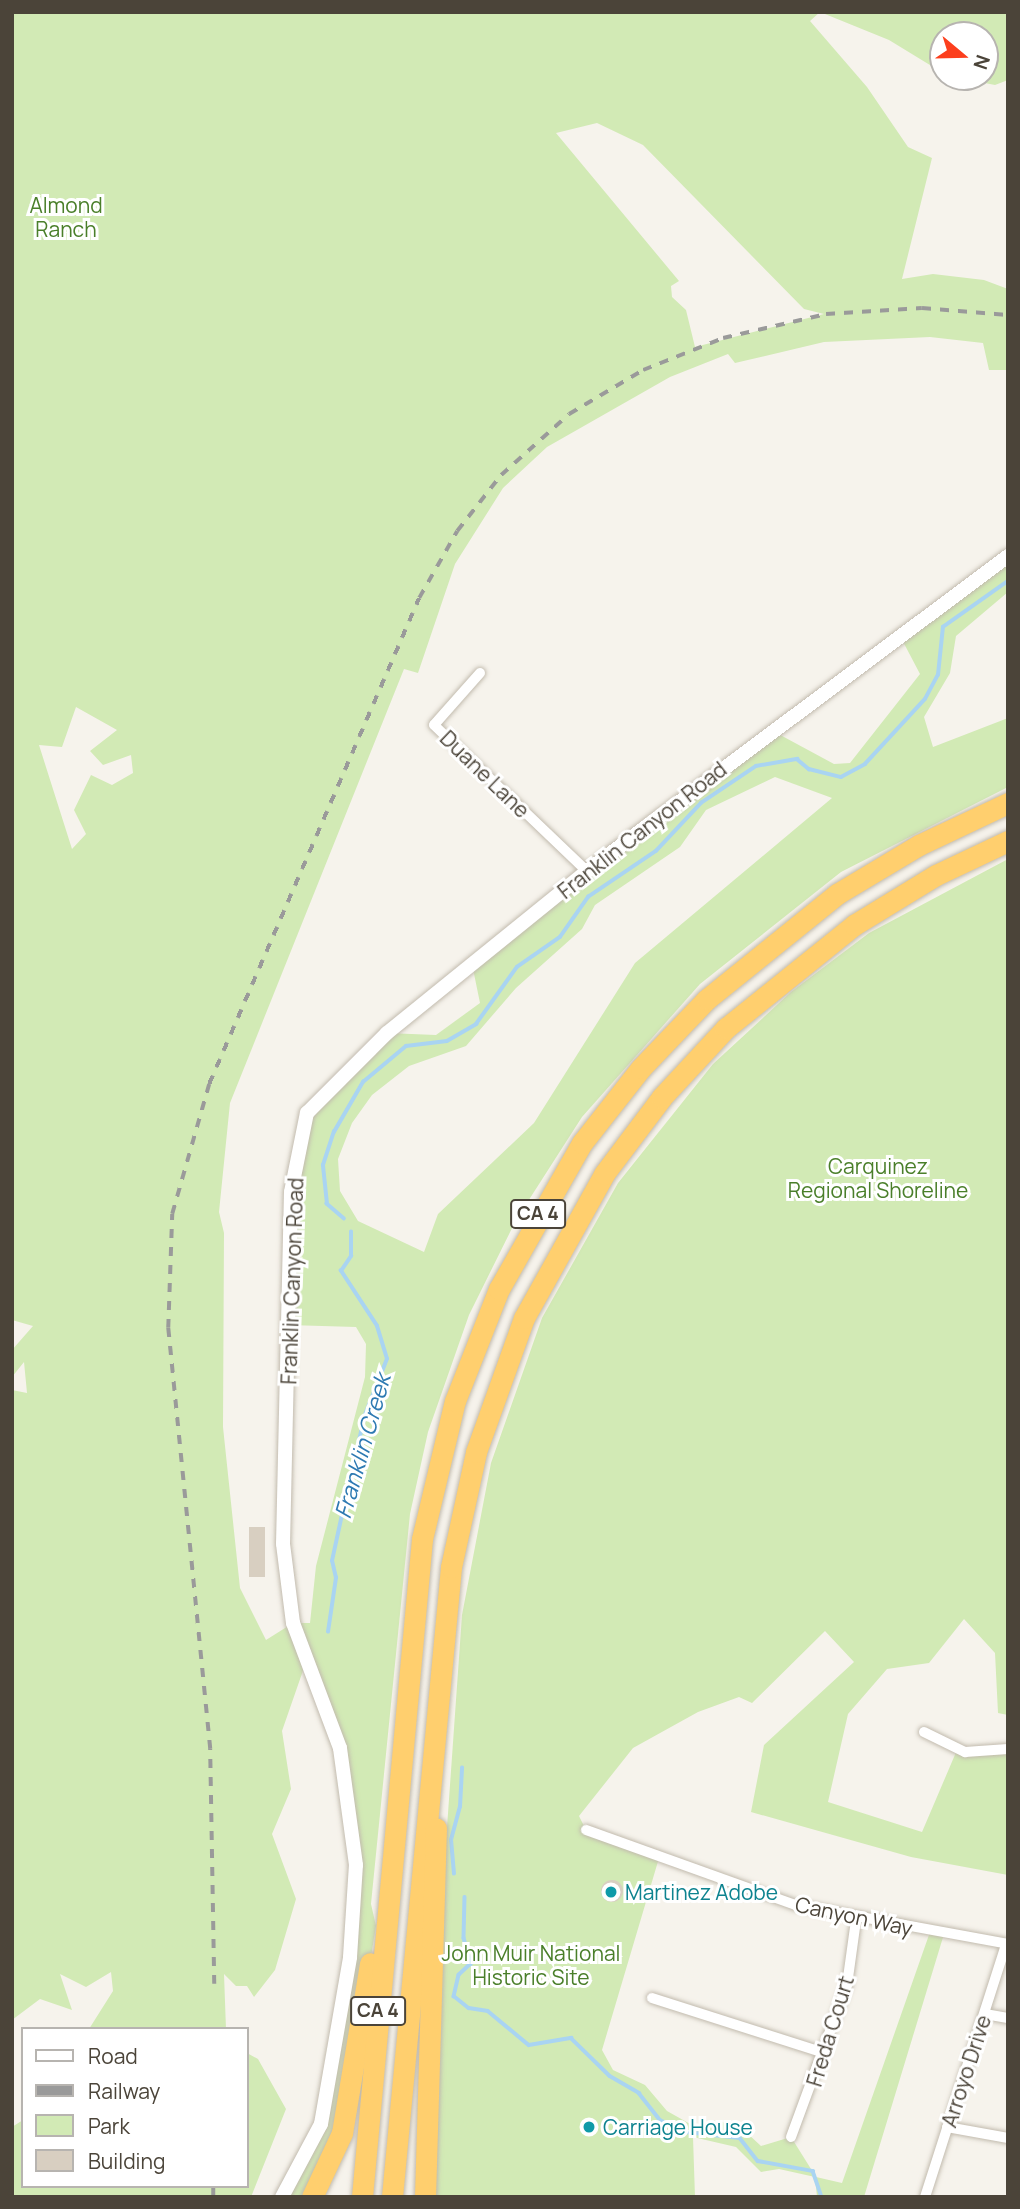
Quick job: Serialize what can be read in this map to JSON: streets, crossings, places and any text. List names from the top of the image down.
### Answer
{
  "streets": {
    "highway": ["CA 4"],
    "street": [
      "Duane Lane",
      "Franklin Canyon Road",
      "Canyon Way",
      "Freda Court",
      "Arroyo Drive"
    ]
  },
  "crossings": [
    ["Duane Lane", "Franklin Canyon Road"],
    ["Canyon Way", "Freda Court"],
    ["Canyon Way", "Arroyo Drive"]
  ],
  "water": ["Franklin Creek"],
  "parks": ["Almond Ranch", "Carquinez Regional Shoreline", "John Muir National Historic Site"],
  "places": ["Martinez Adobe", "Carriage House"],
  "legend": [
    "Road",
    "Railway",
    "Park",
    "Building"
  ],
  "north": "right"
}
